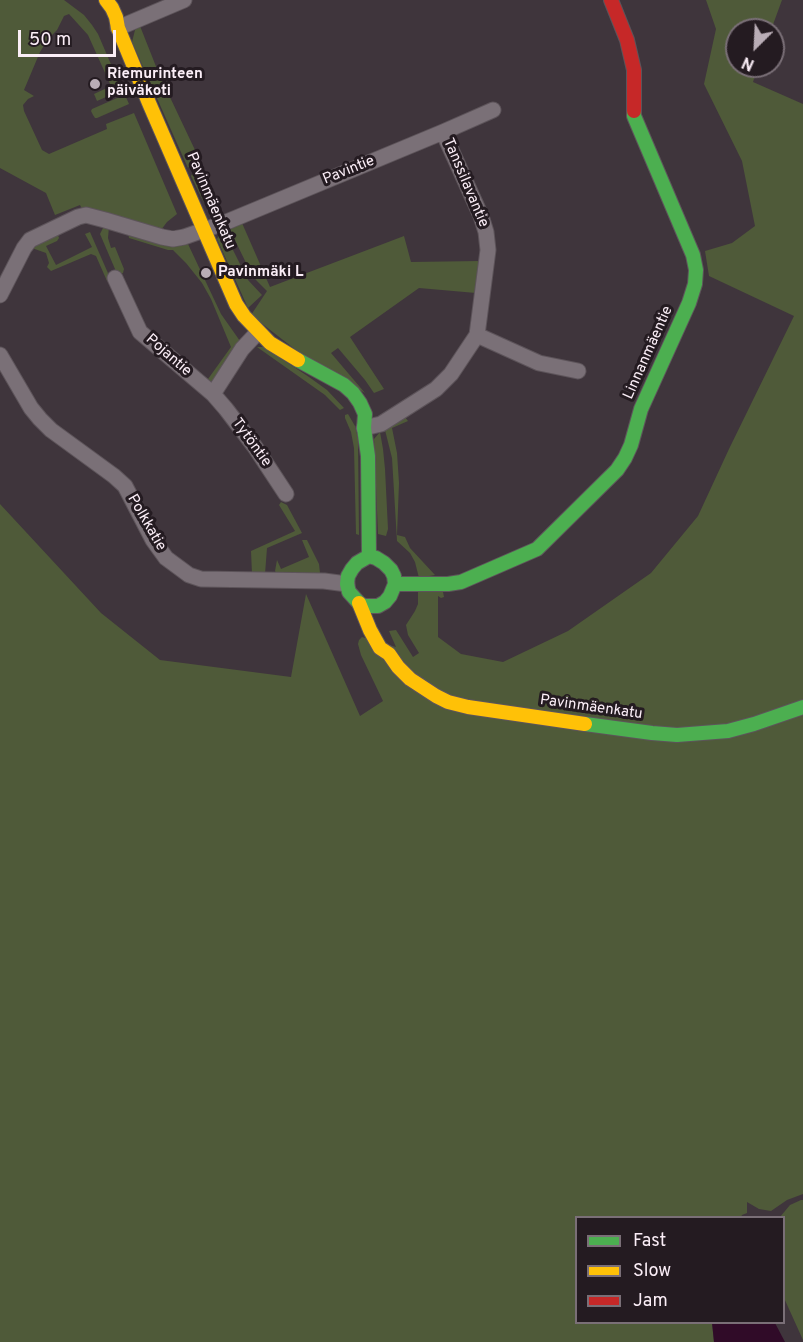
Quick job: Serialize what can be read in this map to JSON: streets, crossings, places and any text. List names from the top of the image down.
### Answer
{
  "streets": {
    "street": [
      "Pavintie",
      "Tanssilavantie",
      "Pavinmäenkatu",
      "Linnanmäentie",
      "Pojantie",
      "Tytöntie",
      "Polkkatie"
    ]
  },
  "crossings": [
    ["Pavintie", "Tanssilavantie"],
    ["Pavintie", "Pavinmäenkatu"],
    ["Tanssilavantie", "Pavinmäenkatu"],
    ["Pavinmäenkatu", "Polkkatie"],
    ["Pojantie", "Tytöntie"]
  ],
  "places": ["Riemurinteen päiväkoti", "Pavinmäki L"],
  "legend": ["Fast", "Slow", "Jam"],
  "scale_bar": "50 m",
  "north": "bottom left"
}
